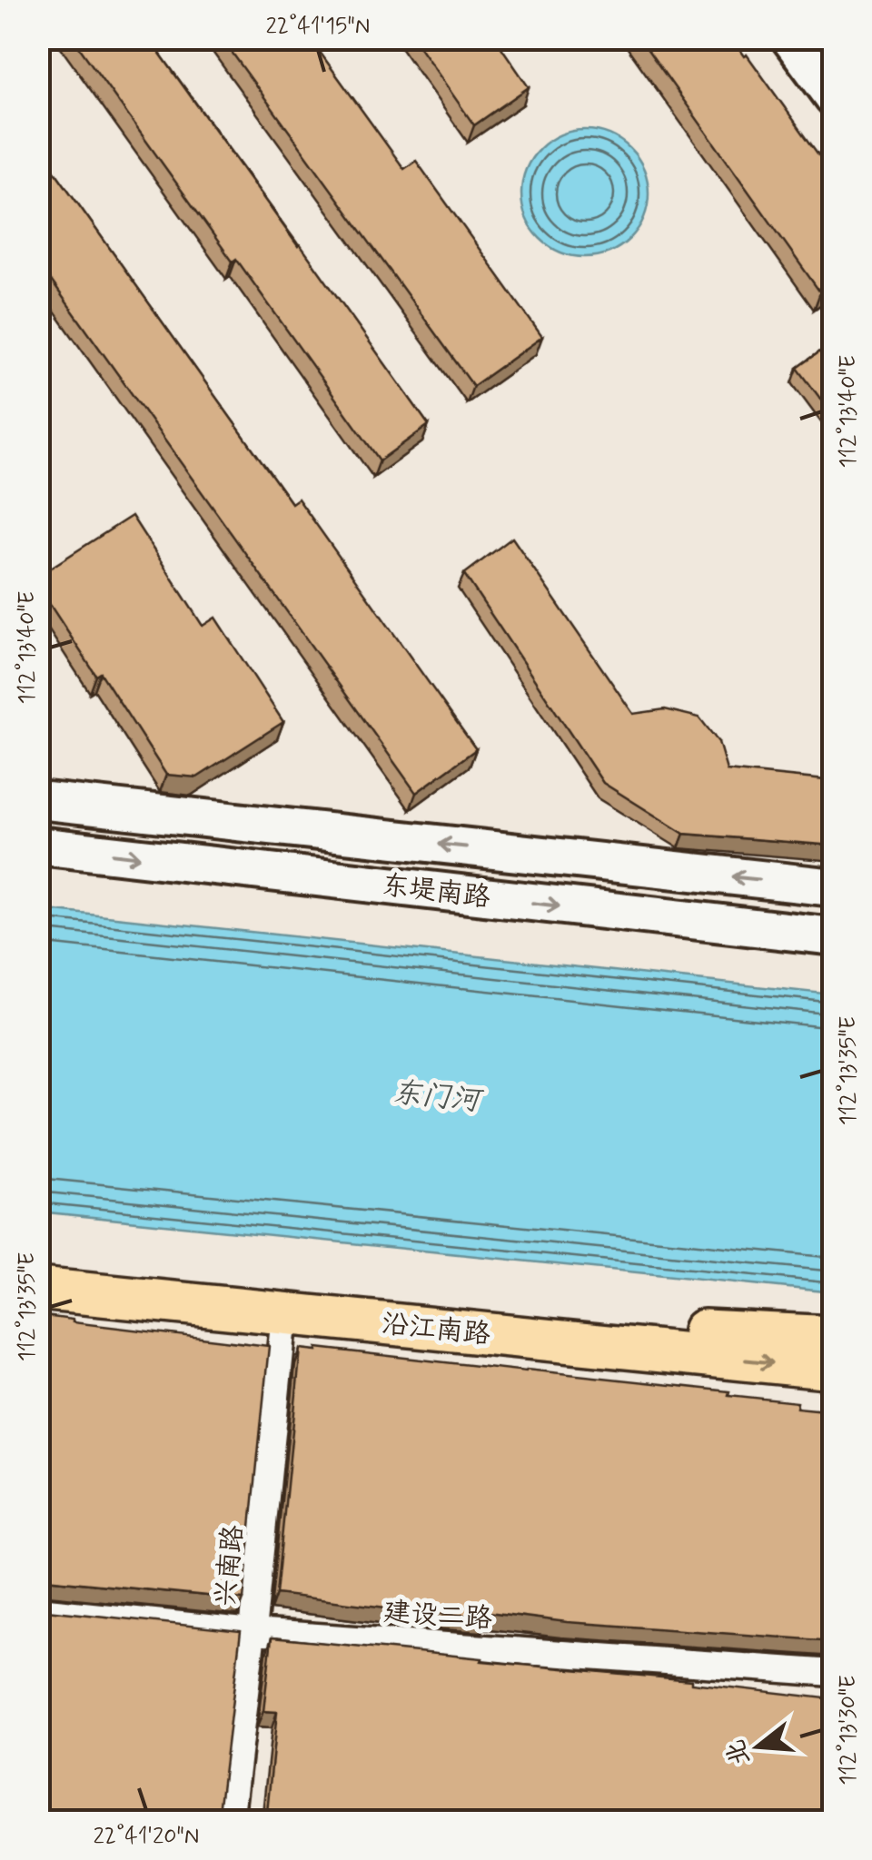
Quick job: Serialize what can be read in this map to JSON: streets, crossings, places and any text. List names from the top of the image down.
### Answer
{
  "streets": {
    "main road": ["东堤南路", "沿江南路"],
    "street": ["兴南路", "建设二路"]
  },
  "crossings": [
    ["沿江南路", "兴南路"],
    ["兴南路", "建设二路"]
  ],
  "water": ["东门河"],
  "north": "left",
  "coordinates": [
    "22°41'15\"N",
    "112°13'40\"E",
    "112°13'35\"E",
    "112°13'30\"E",
    "22°41'20\"N"
  ]
}
